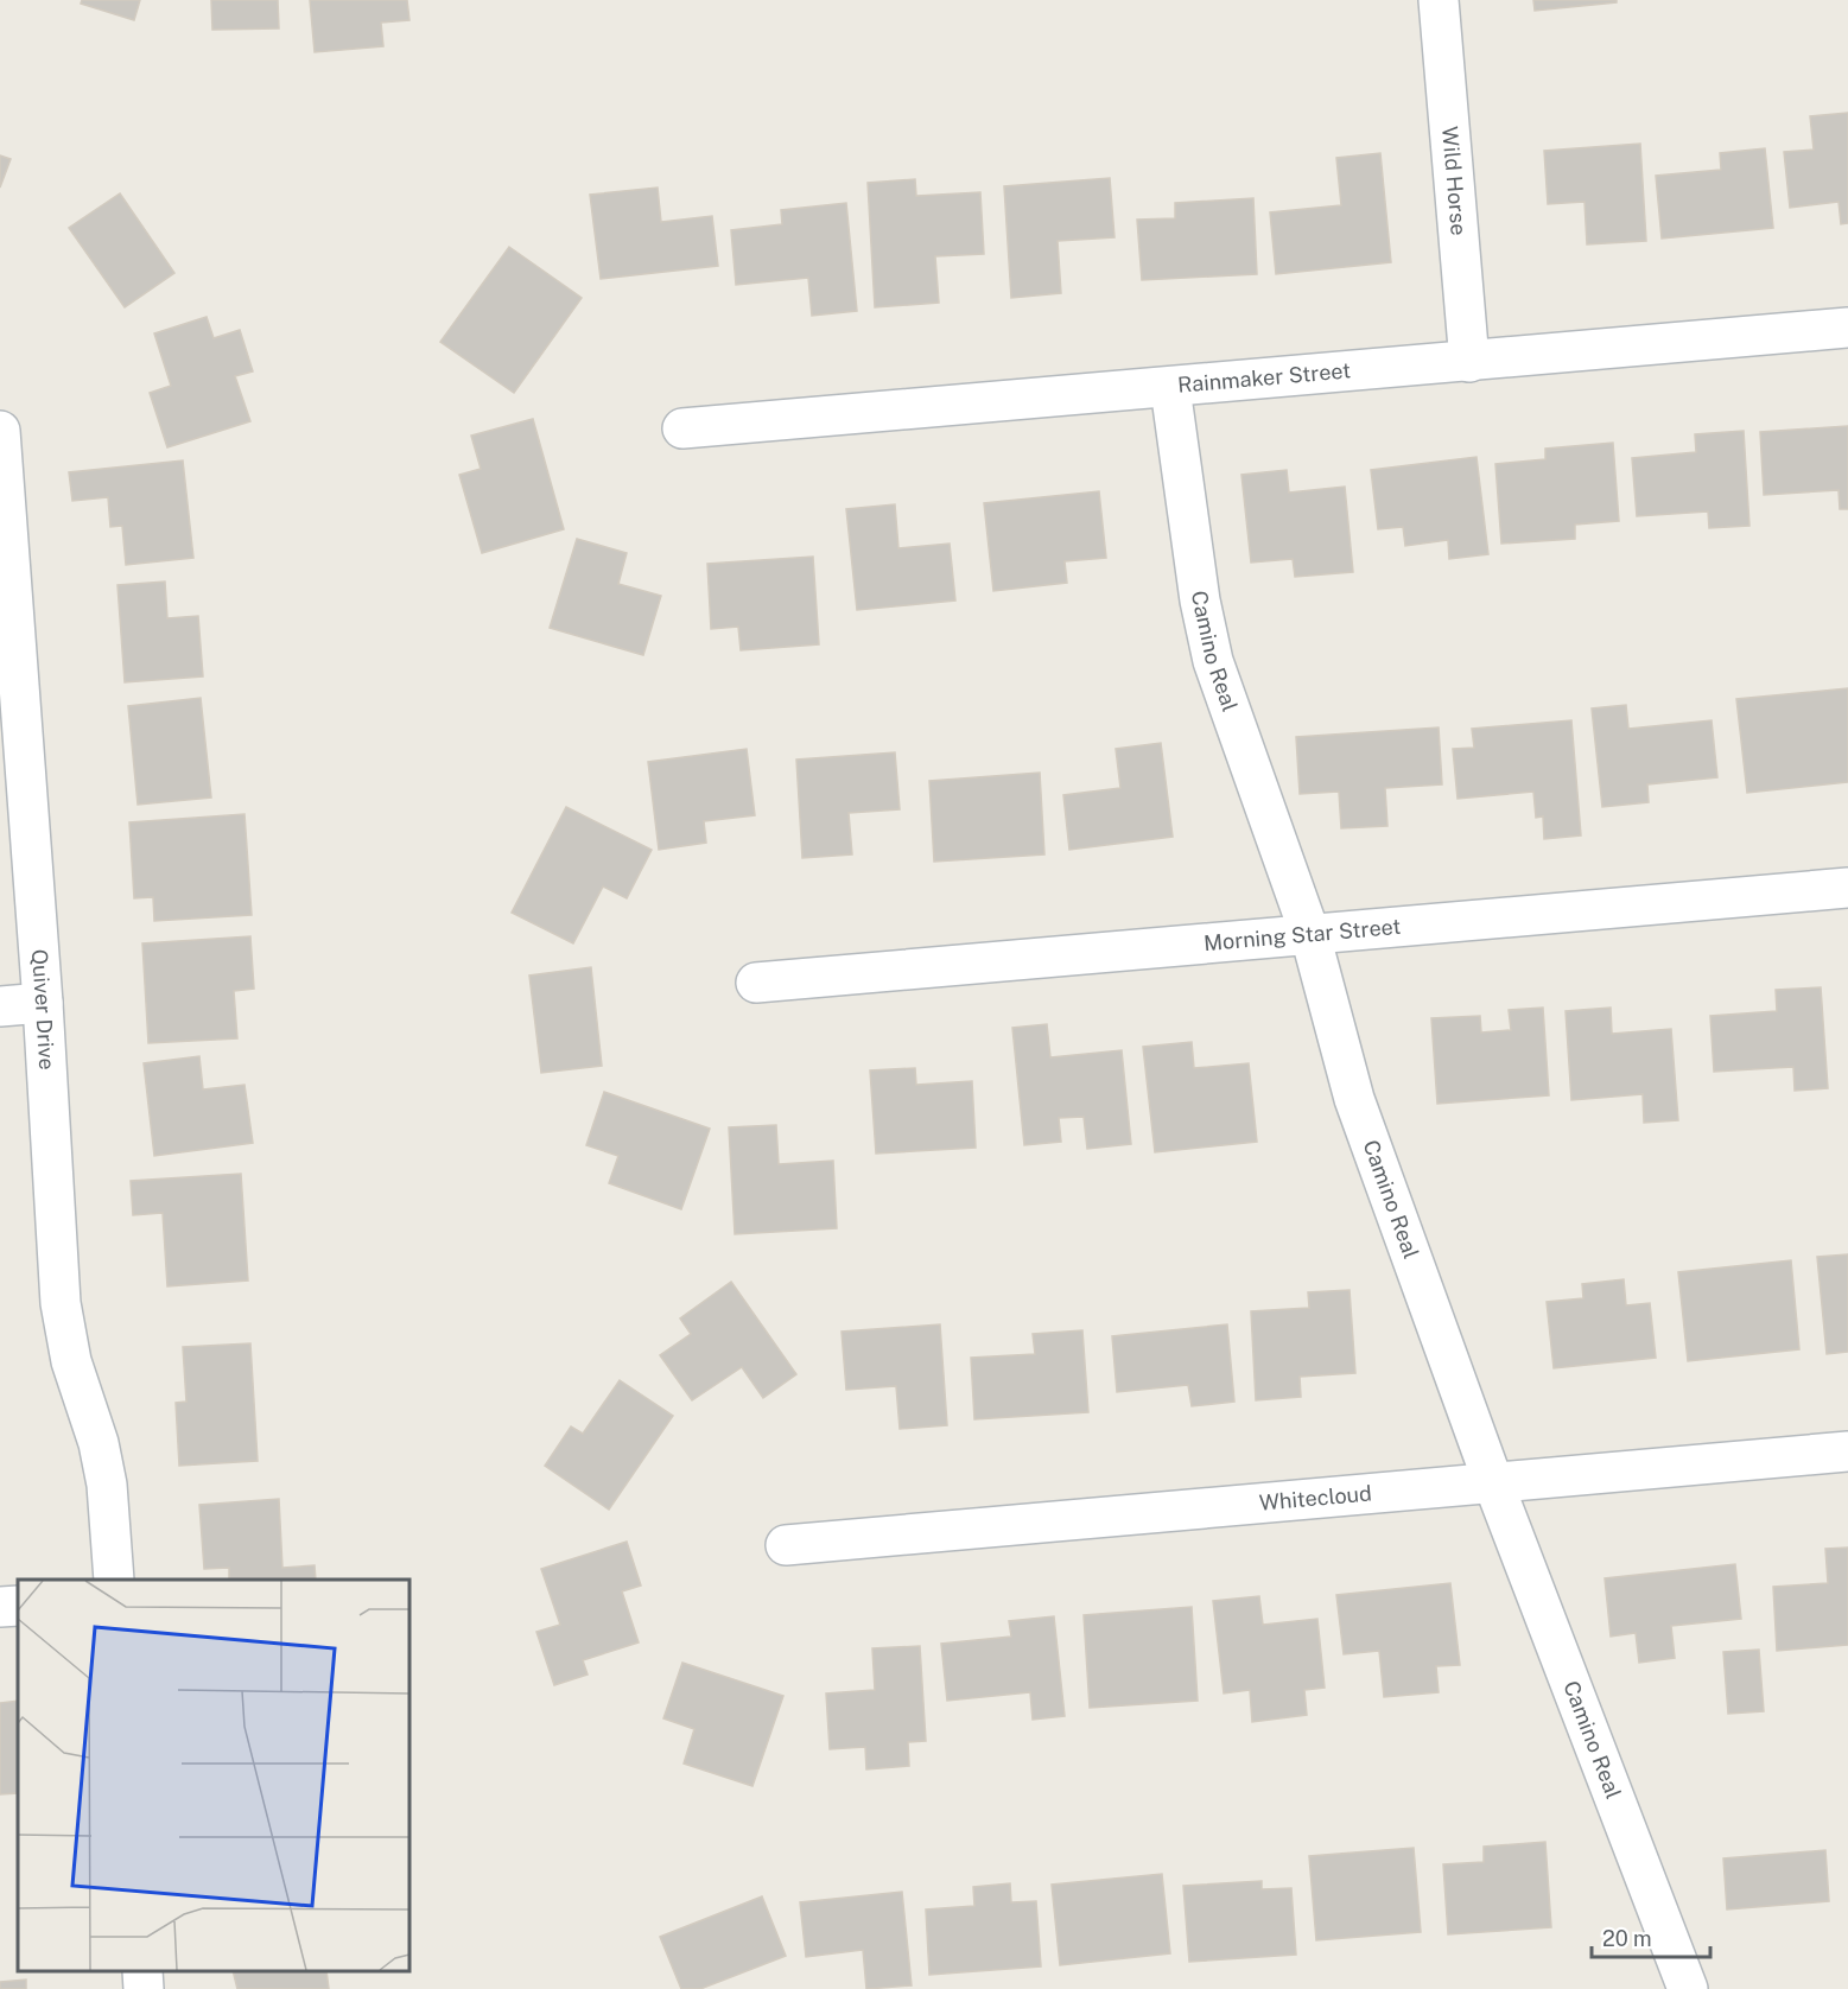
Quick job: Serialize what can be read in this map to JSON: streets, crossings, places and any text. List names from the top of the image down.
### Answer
{
  "streets": {
    "street": [
      "Wild Horse",
      "Rainmaker Street",
      "Camino Real",
      "Morning Star Street",
      "Quiver Drive",
      "Whitecloud"
    ]
  },
  "crossings": [
    ["Wild Horse", "Rainmaker Street"],
    ["Rainmaker Street", "Camino Real"],
    ["Camino Real", "Morning Star Street"],
    ["Camino Real", "Whitecloud"]
  ],
  "scale_bar": "20 m"
}
